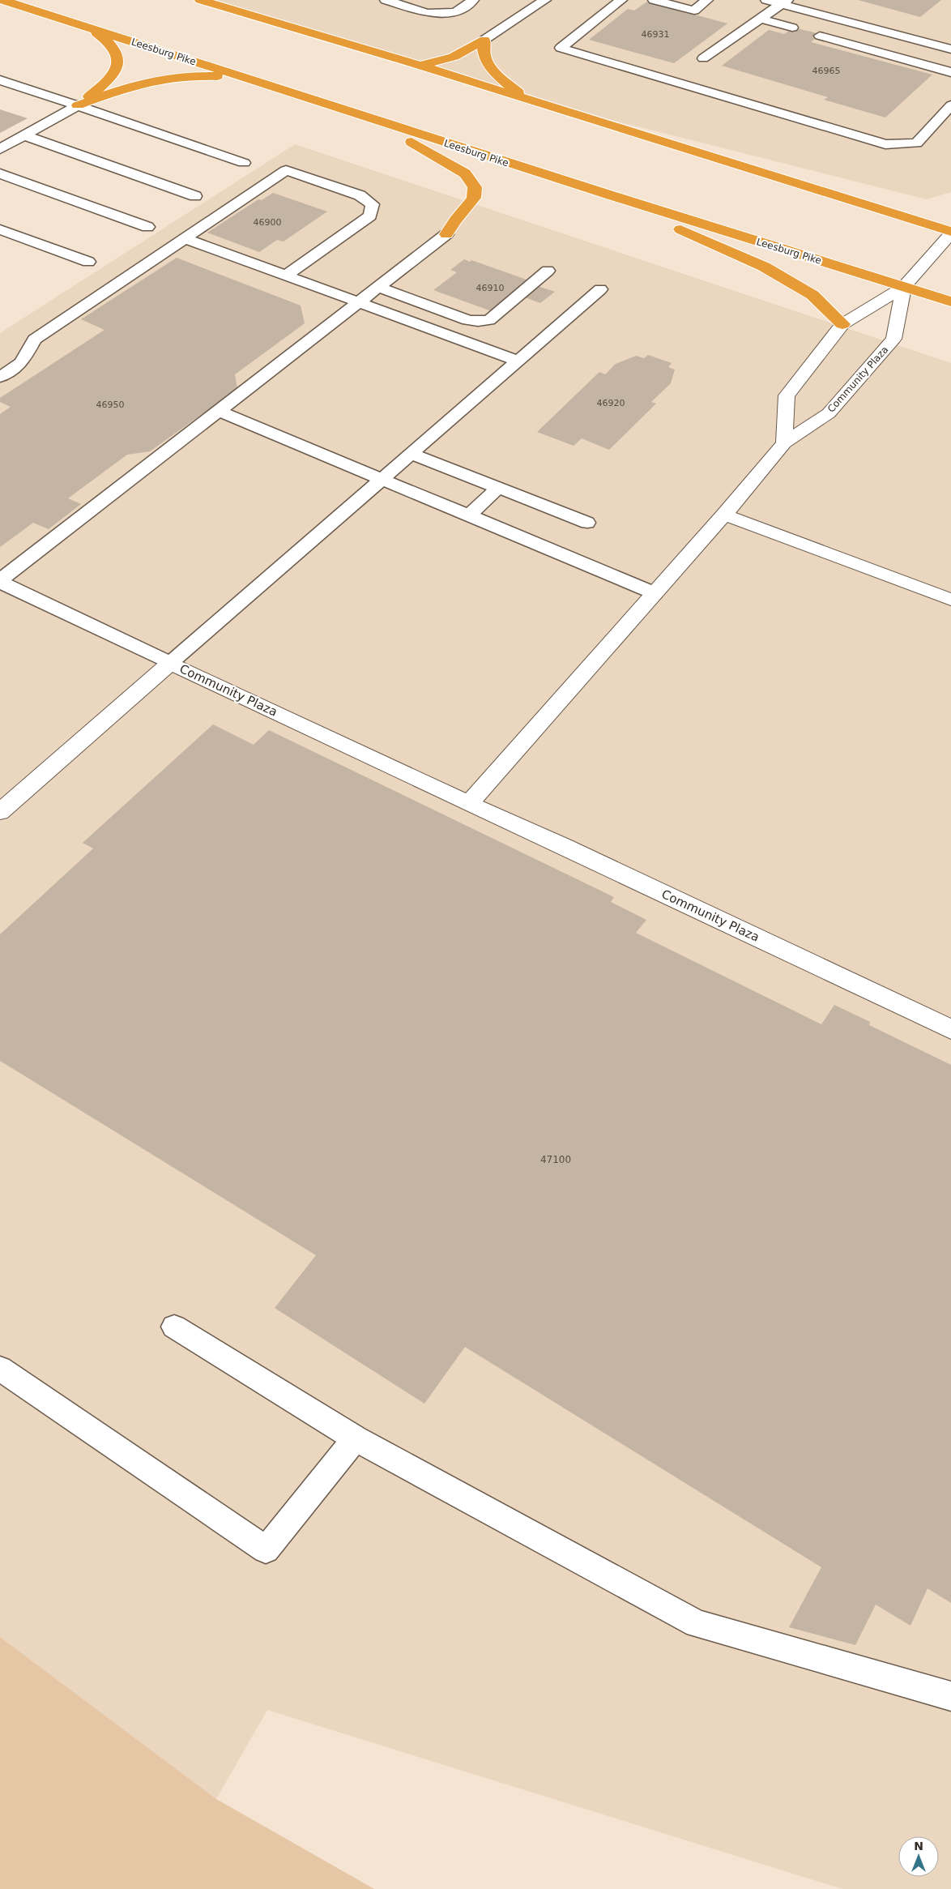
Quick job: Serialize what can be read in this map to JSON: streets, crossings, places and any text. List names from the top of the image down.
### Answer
{
  "streets": {
    "highway": ["Leesburg Pike"],
    "street": ["Community Plaza"]
  },
  "crossings": [
    ["Leesburg Pike", "Community Plaza"]
  ],
  "house_numbers": [
    "46931",
    "46965",
    "46900",
    "46910",
    "46920",
    "46950",
    "47100"
  ],
  "north": "top"
}
